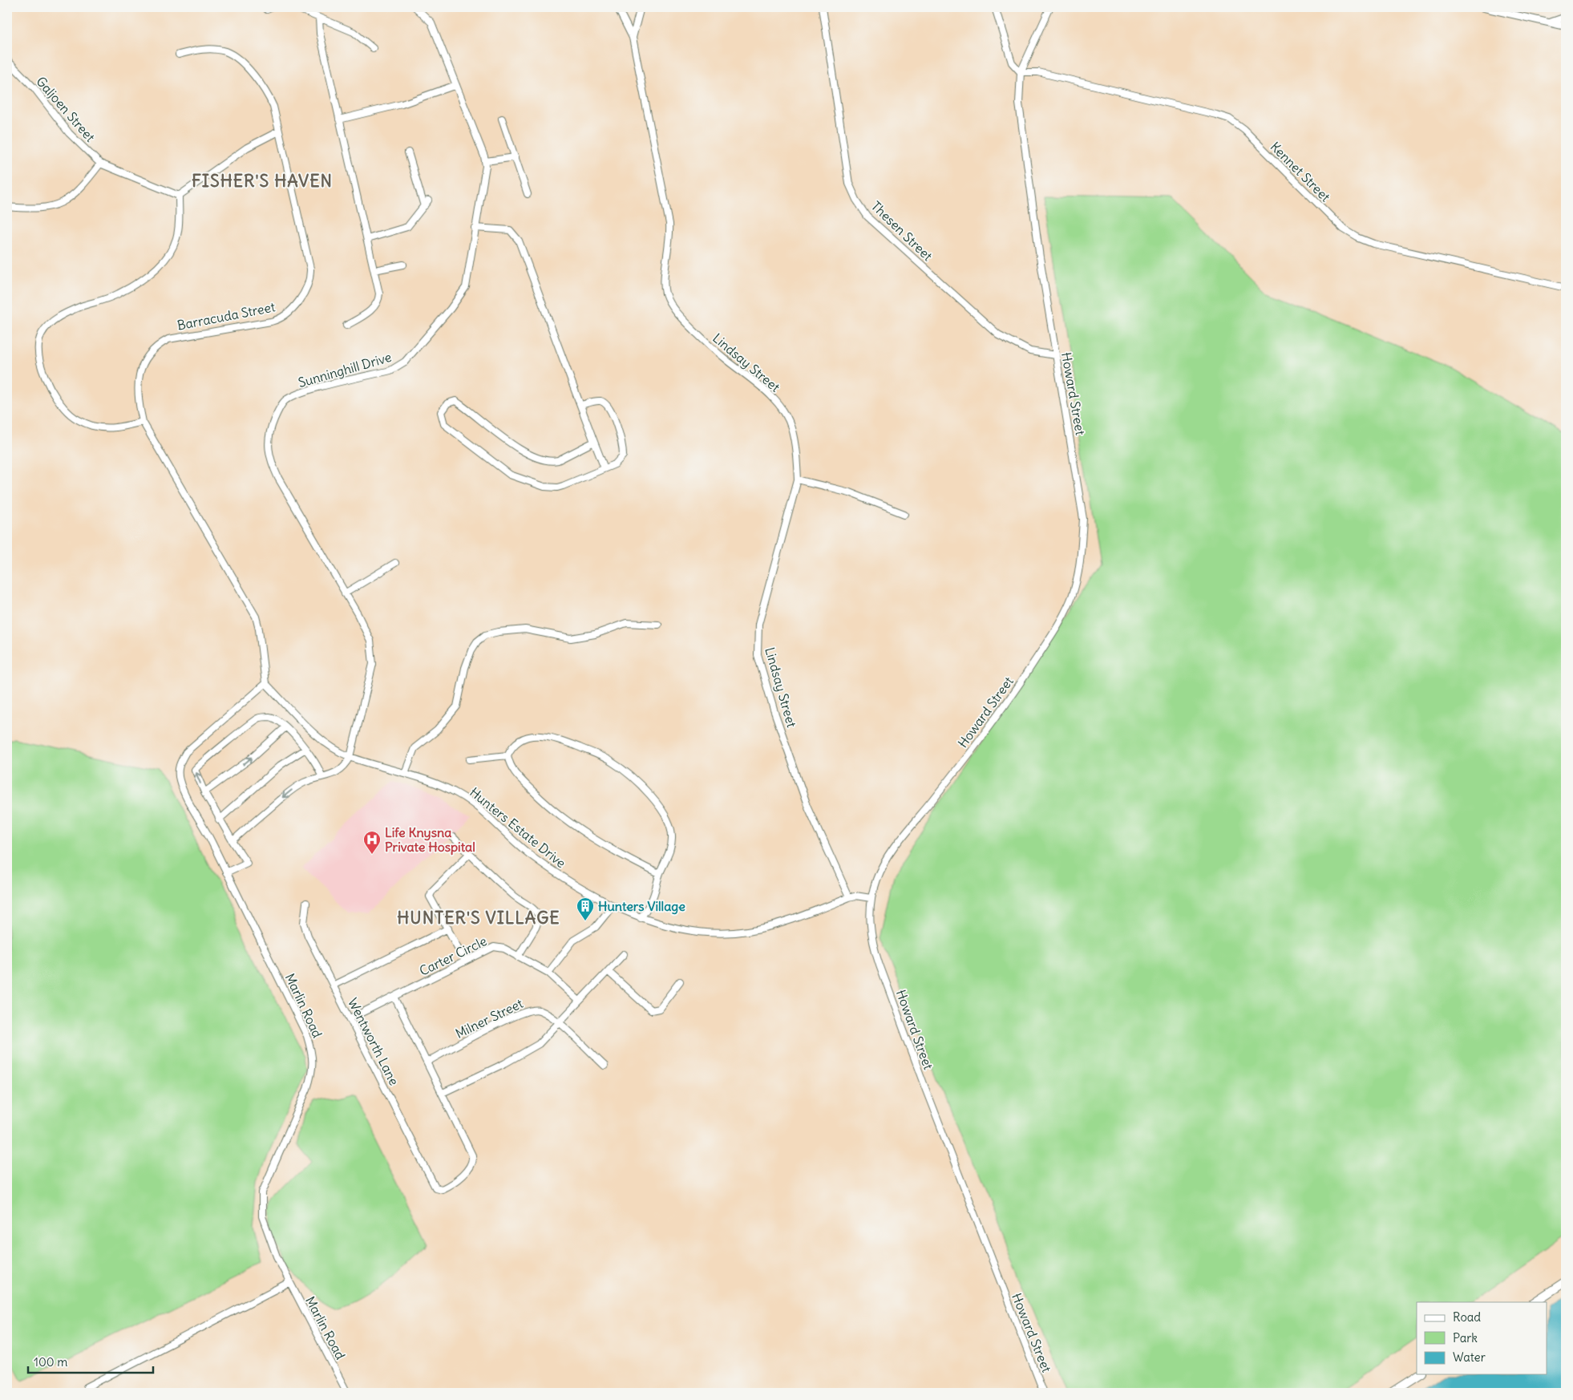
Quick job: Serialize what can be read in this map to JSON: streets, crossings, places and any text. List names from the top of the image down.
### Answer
{
  "streets": {
    "street": [
      "Galjoen Street",
      "Kennet Street",
      "Thesen Street",
      "Barracuda Street",
      "Lindsay Street",
      "Sunninghill Drive",
      "Howard Street",
      "Hunters Estate Drive",
      "Carter Circle",
      "Marlin Road",
      "Milner Street",
      "Wentworth Lane"
    ]
  },
  "crossings": [
    ["Kennet Street", "Howard Street"],
    ["Thesen Street", "Howard Street"],
    ["Barracuda Street", "Hunters Estate Drive"],
    ["Barracuda Street", "Marlin Road"],
    ["Lindsay Street", "Hunters Estate Drive"],
    ["Sunninghill Drive", "Hunters Estate Drive"],
    ["Howard Street", "Hunters Estate Drive"],
    ["Hunters Estate Drive", "Marlin Road"],
    ["Carter Circle", "Wentworth Lane"]
  ],
  "districts": ["FISHER'S HAVEN", "HUNTER'S VILLAGE"],
  "places": {
    "hospital": ["Life Knysna Private Hospital"],
    "building": ["Hunters Village"]
  },
  "legend": ["Road", "Park", "Water"],
  "scale_bar": "100 m"
}
